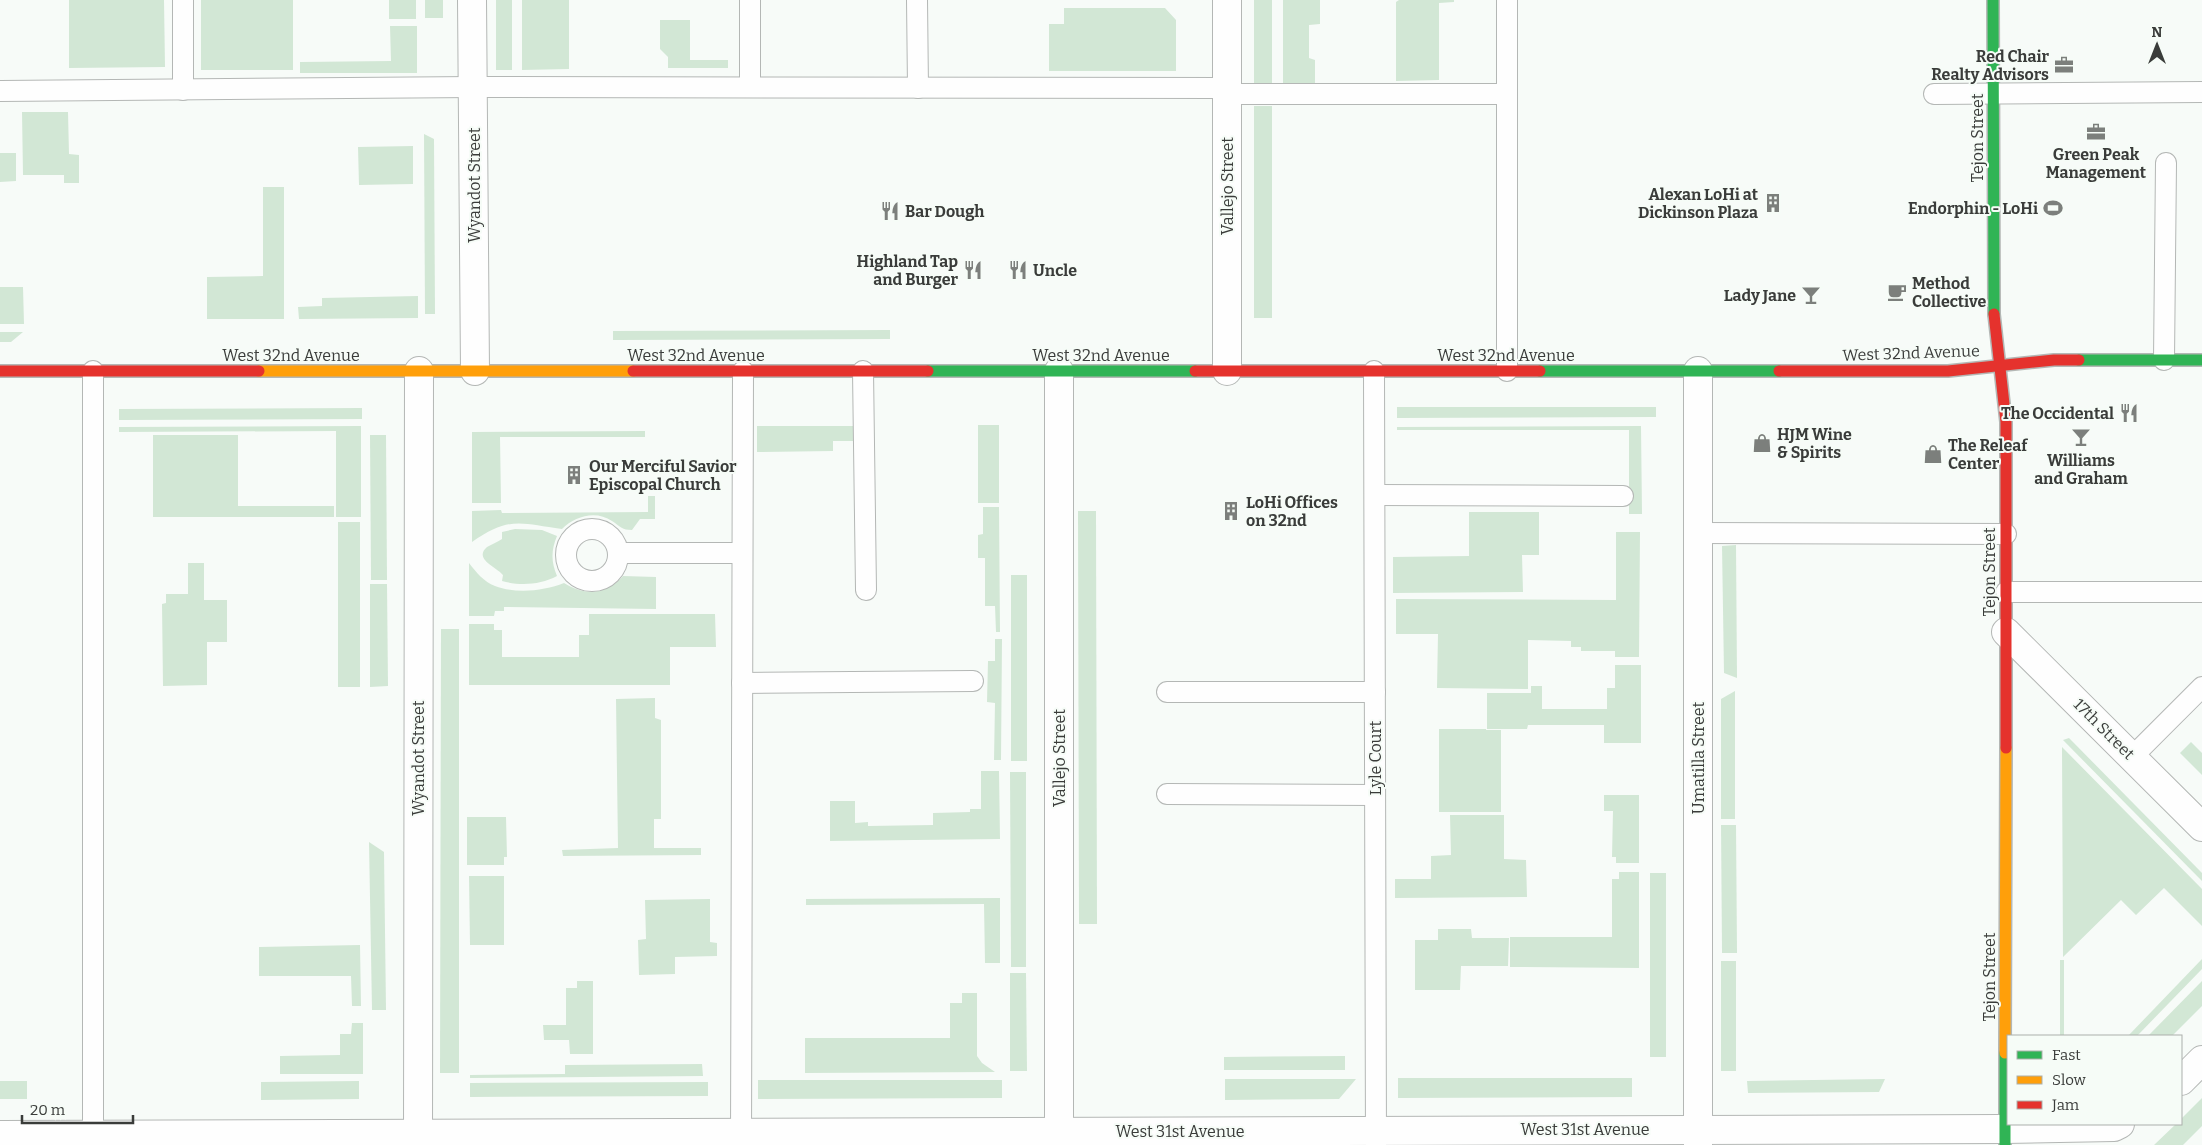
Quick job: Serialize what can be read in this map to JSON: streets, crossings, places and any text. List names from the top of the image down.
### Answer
{
  "streets": {
    "street": [
      "Tejon Street",
      "Wyandot Street",
      "Vallejo Street",
      "West 32nd Avenue",
      "17th Street",
      "Umatilla Street",
      "West 31st Avenue"
    ],
    "lane": ["Lyle Court"]
  },
  "crossings": [
    ["Tejon Street", "West 32nd Avenue"],
    ["Tejon Street", "17th Street"],
    ["Tejon Street", "West 31st Avenue"],
    ["Wyandot Street", "West 32nd Avenue"],
    ["Wyandot Street", "West 31st Avenue"],
    ["Vallejo Street", "West 32nd Avenue"],
    ["Vallejo Street", "West 31st Avenue"],
    ["West 32nd Avenue", "Lyle Court"],
    ["West 32nd Avenue", "Umatilla Street"],
    ["Lyle Court", "West 31st Avenue"],
    ["Umatilla Street", "West 31st Avenue"]
  ],
  "places": {
    "office": ["Red Chair Realty Advisors", "Green Peak Management"],
    "building": ["Alexan LoHi at Dickinson Plaza", "Our Merciful Savior Episcopal Church", "LoHi Offices on 32nd"],
    "sports": ["Endorphin - LoHi"],
    "restaurant": [
      "Bar Dough",
      "Highland Tap and Burger",
      "Uncle",
      "The Occidental"
    ],
    "cafe": ["Method Collective"],
    "bar": ["Lady Jane", "Williams and Graham"],
    "shop": ["HJM Wine & Spirits", "The Releaf Center"]
  },
  "legend": ["Fast", "Slow", "Jam"],
  "scale_bar": "20 m",
  "north": "top"
}
